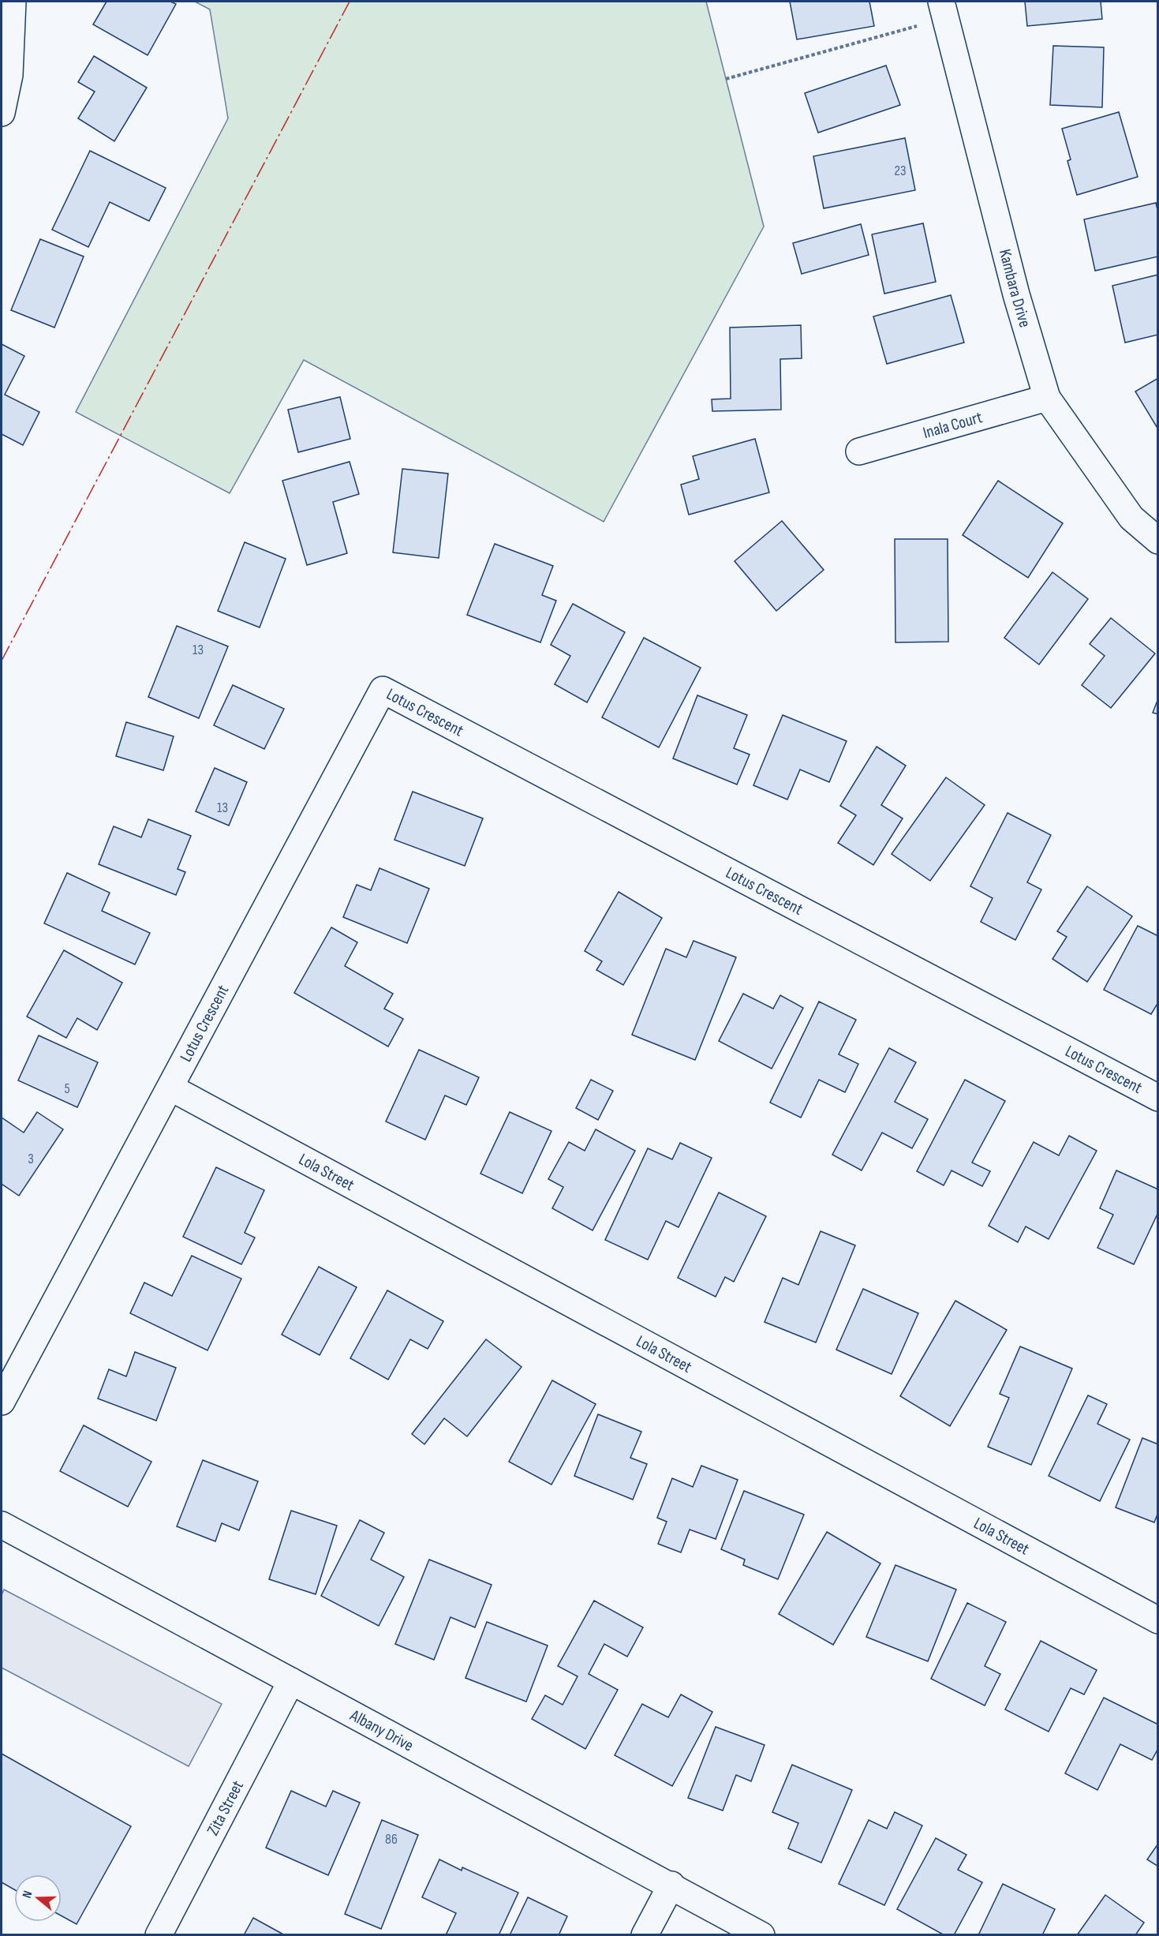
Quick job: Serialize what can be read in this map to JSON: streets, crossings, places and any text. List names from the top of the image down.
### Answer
{
  "streets": {
    "street": [
      "Kambara Drive",
      "Inala Court",
      "Lotus Crescent",
      "Lola Street",
      "Albany Drive",
      "Zita Street"
    ]
  },
  "crossings": [
    ["Kambara Drive", "Inala Court"],
    ["Lotus Crescent", "Lola Street"],
    ["Albany Drive", "Zita Street"]
  ],
  "house_numbers": [
    "23",
    "13",
    "13",
    "5",
    "3",
    "86"
  ],
  "north": "left"
}
